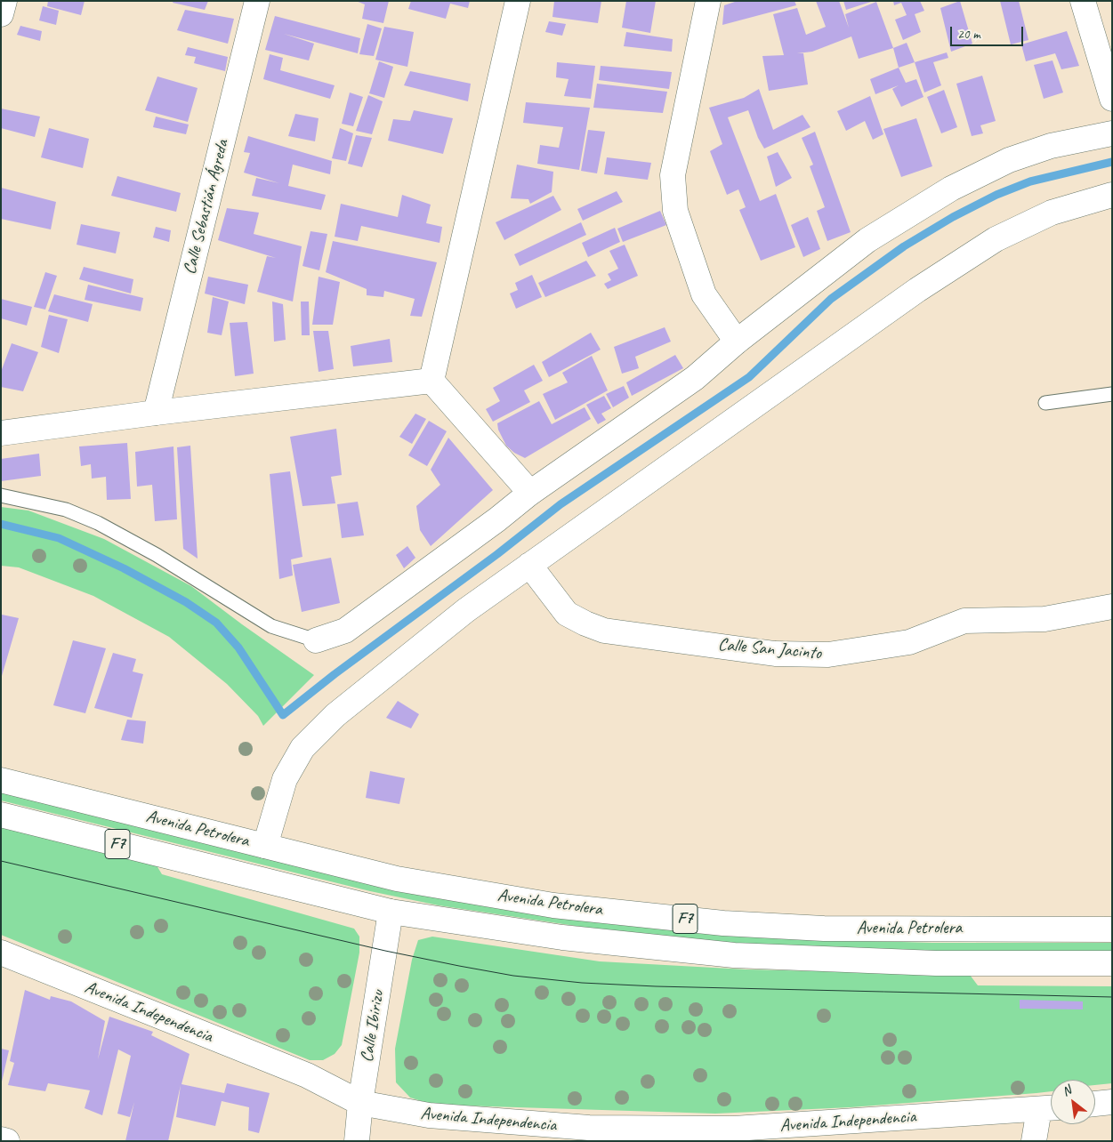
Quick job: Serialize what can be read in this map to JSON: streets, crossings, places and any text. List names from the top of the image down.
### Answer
{
  "streets": {
    "main road": [
      "Calle Sebastián Ágreda",
      "Calle San Jacinto",
      "Avenida Petrolera",
      "F7",
      "Avenida Independencia",
      "Calle Ibirizu"
    ]
  },
  "crossings": [
    ["Avenida Petrolera", "Calle Ibirizu"],
    ["Avenida Independencia", "Calle Ibirizu"]
  ],
  "scale_bar": "20 m",
  "north": "top left"
}
